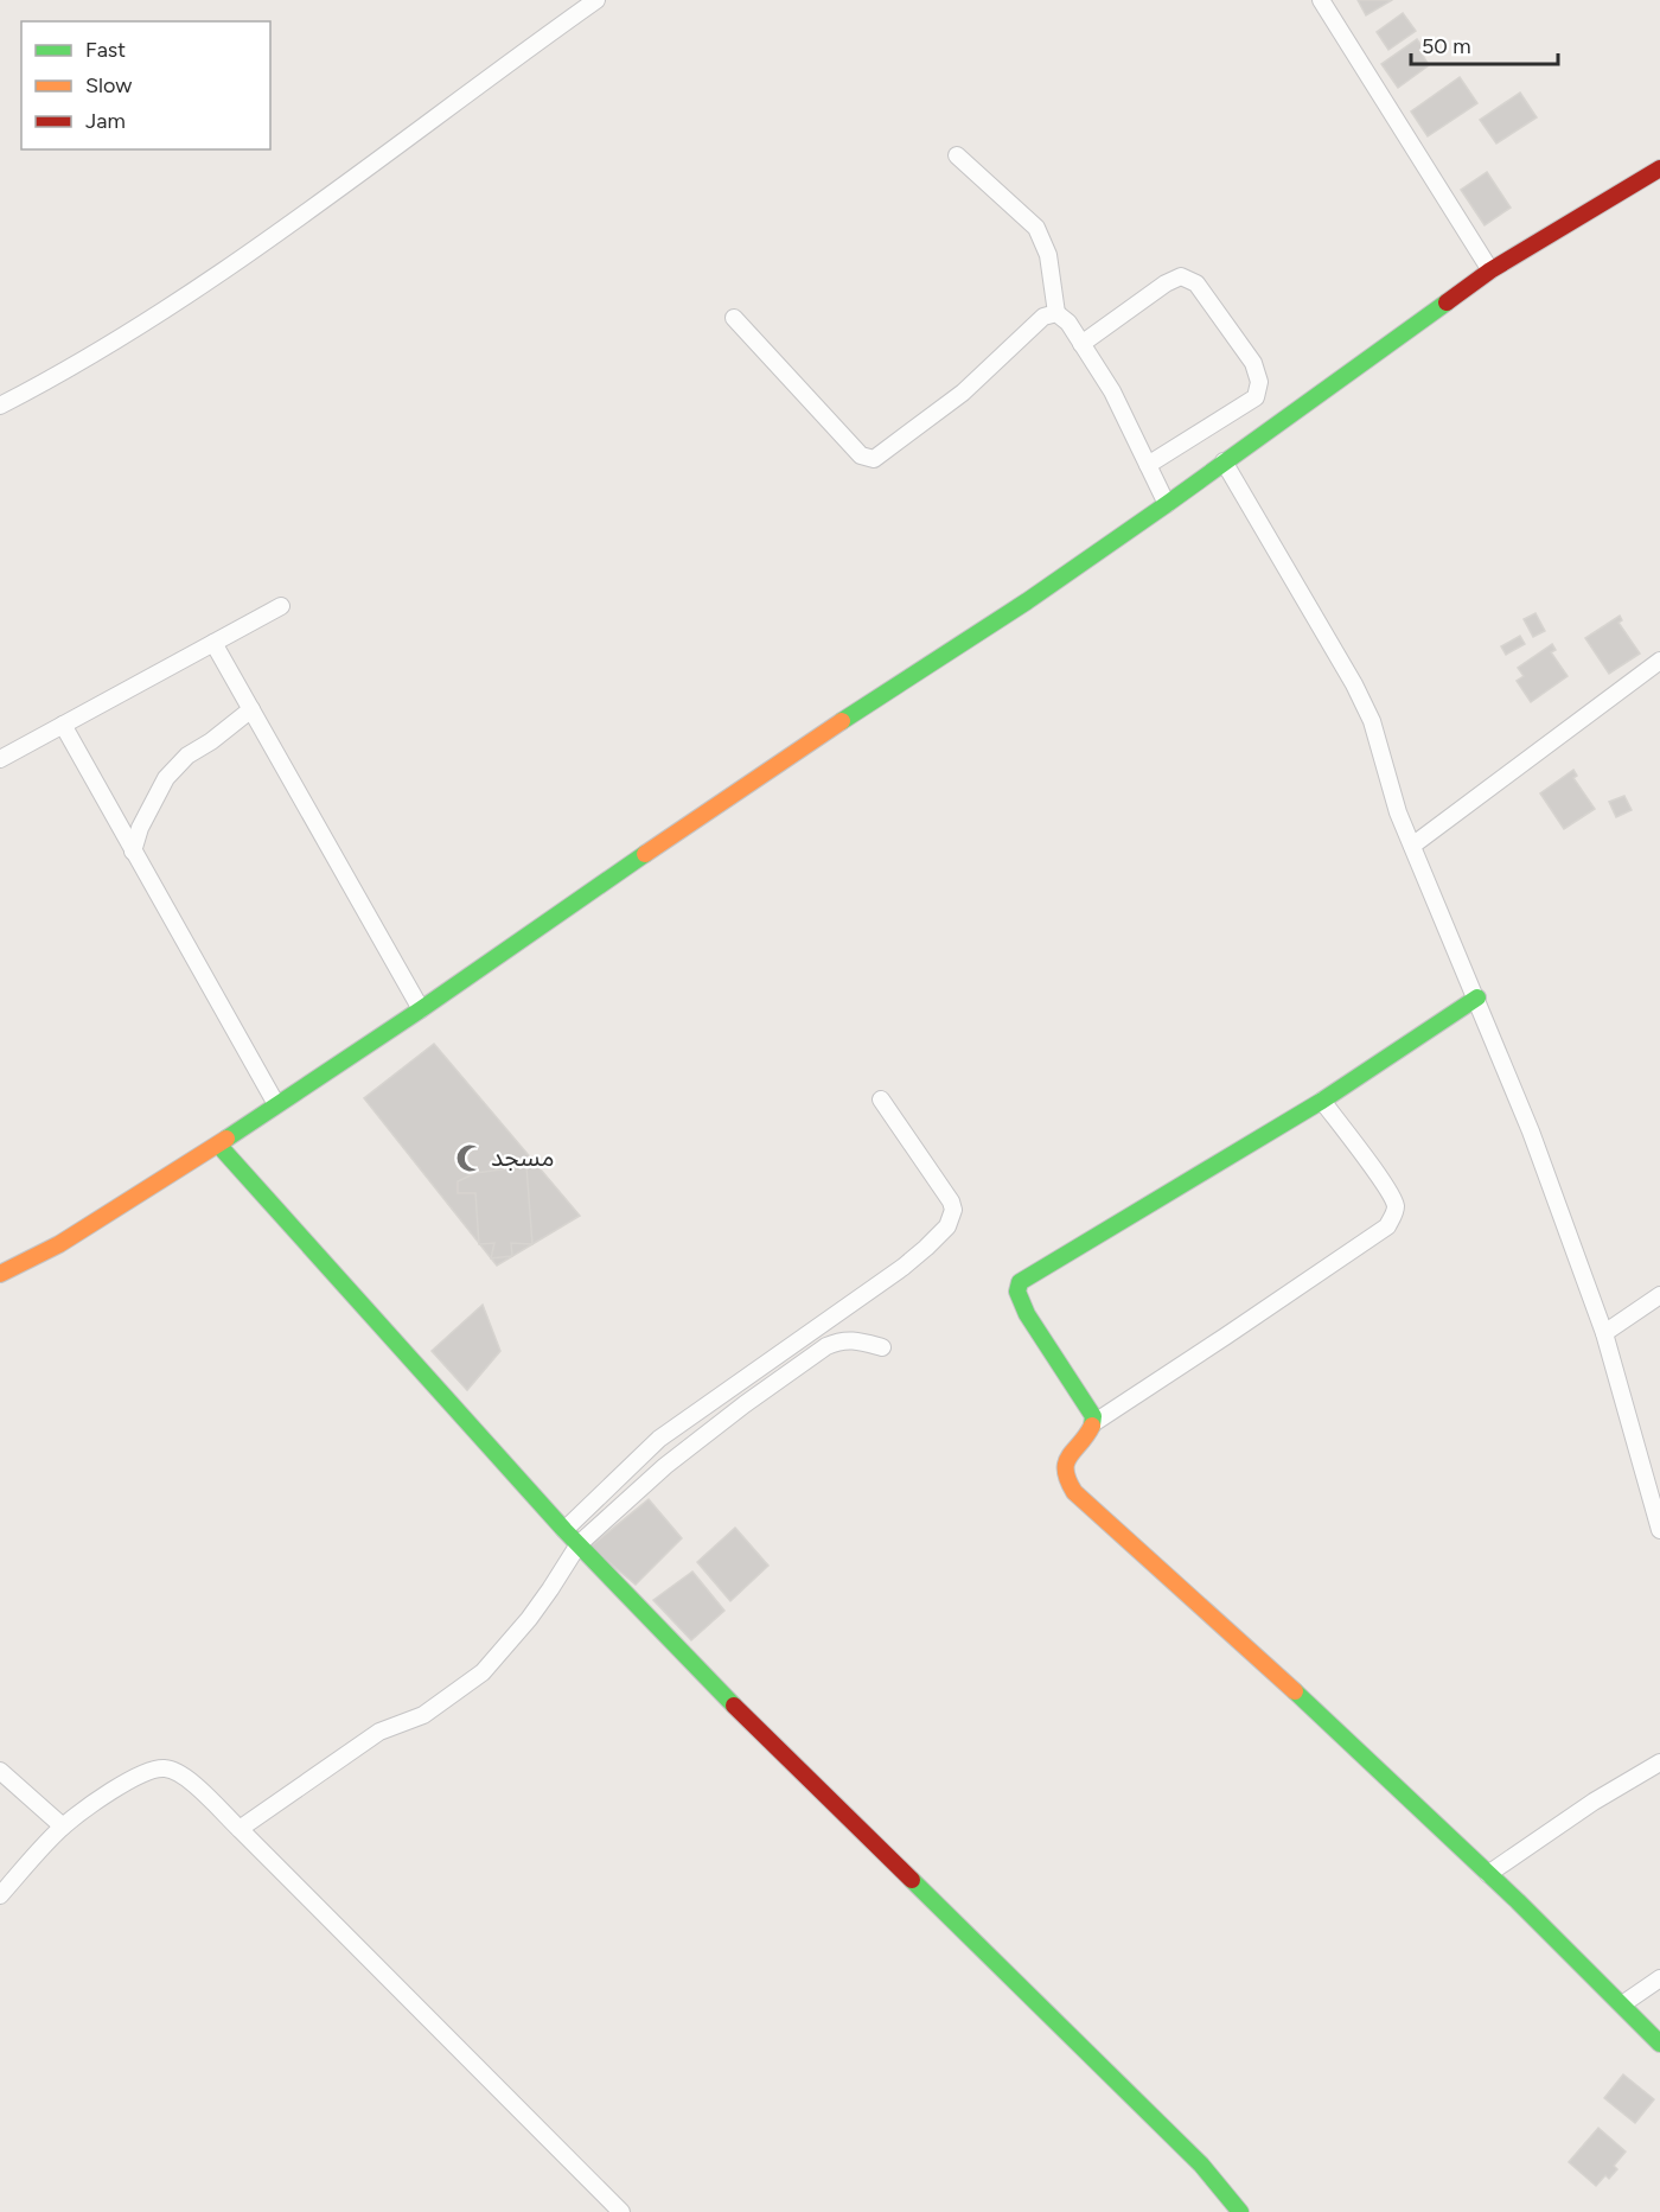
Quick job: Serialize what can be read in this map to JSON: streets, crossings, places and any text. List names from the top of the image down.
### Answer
{
  "places": {
    "mosque": ["مسجد"]
  },
  "legend": ["Fast", "Slow", "Jam"],
  "scale_bar": "50 m"
}
